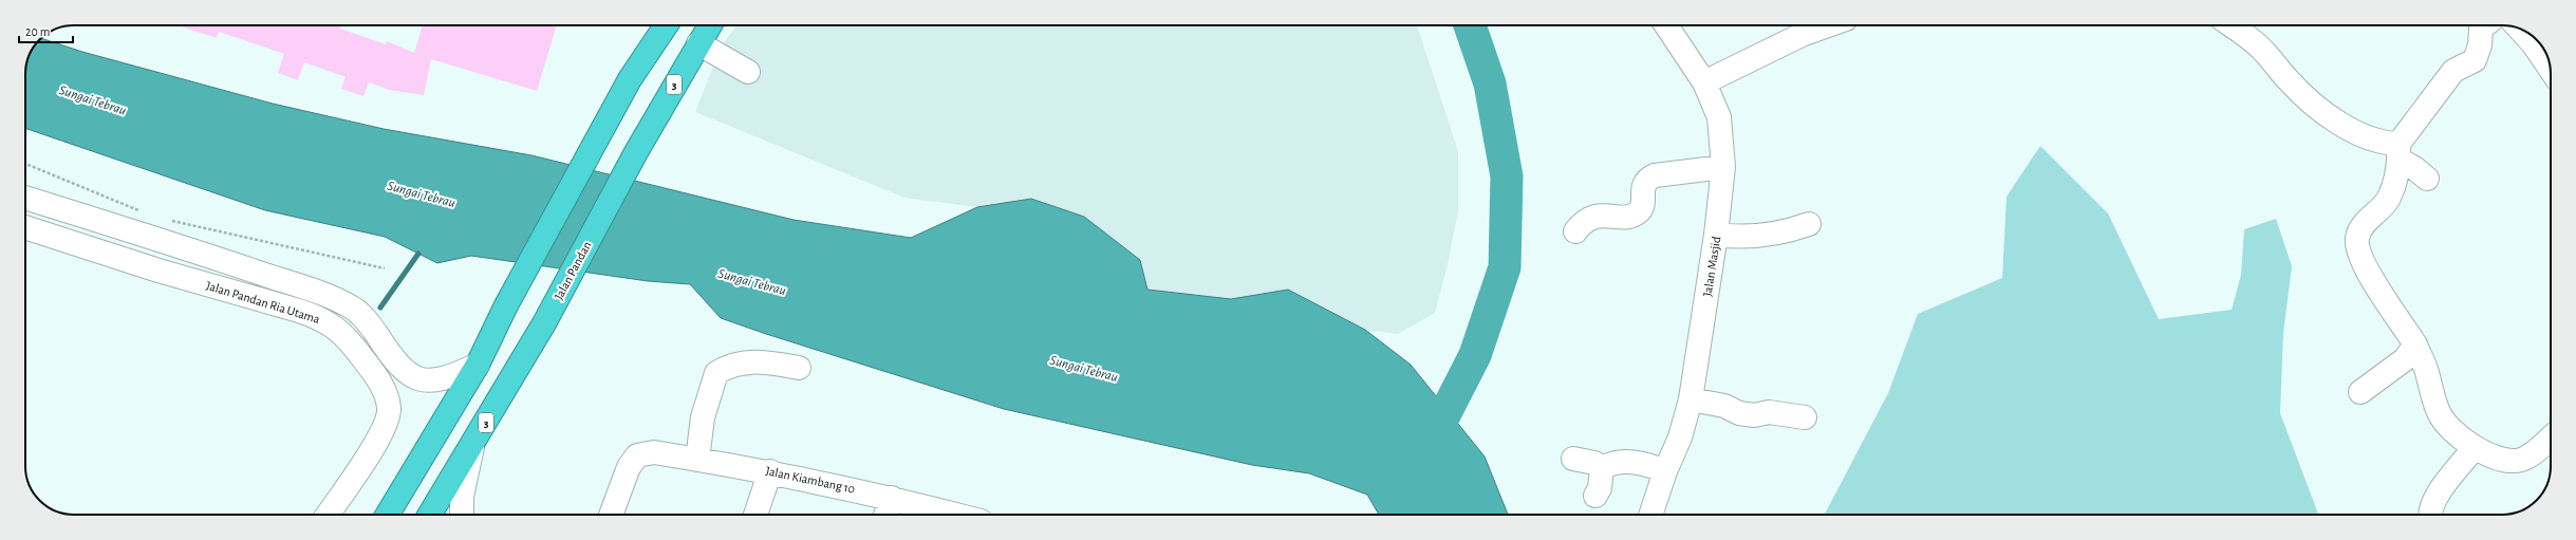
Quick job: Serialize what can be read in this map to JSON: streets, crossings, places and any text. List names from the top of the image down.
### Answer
{
  "streets": {
    "highway": ["3", "Jalan Pandan"],
    "street": ["Jalan Masjid", "Jalan Pandan Ria Utama", "Jalan Kiambang 10"]
  },
  "water": ["Sungai Tebrau"],
  "scale_bar": "20 m"
}
